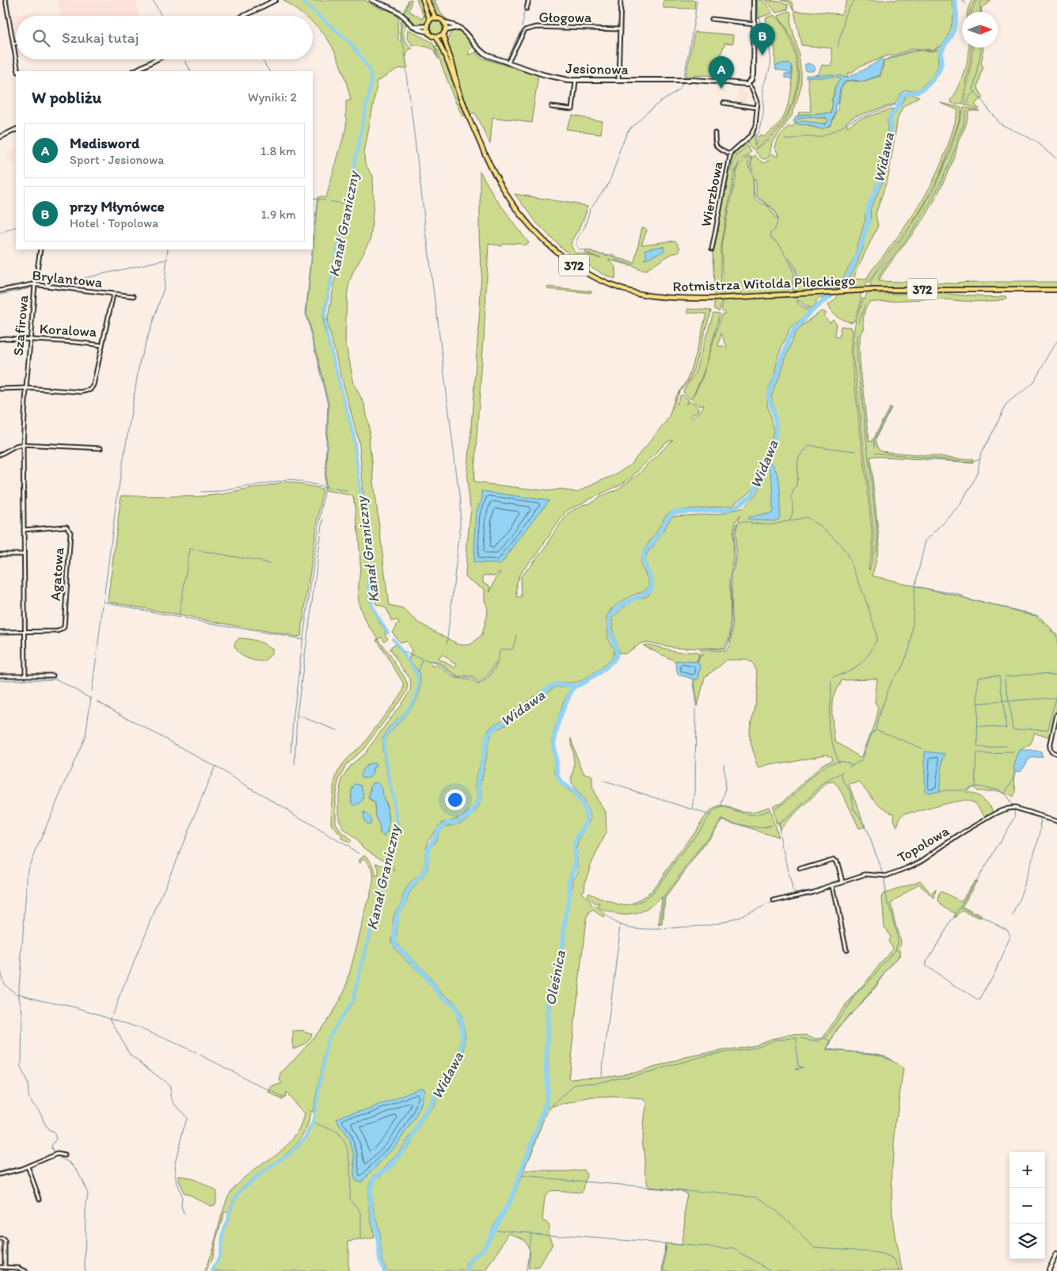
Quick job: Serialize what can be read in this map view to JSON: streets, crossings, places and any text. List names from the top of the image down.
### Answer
{
  "streets": {
    "main road": ["372", "Rotmistrza Witolda Pileckiego"],
    "street": [
      "Głogowa",
      "Jesionowa",
      "Wierzbowa",
      "Brylantowa",
      "Szafirowa",
      "Koralowa",
      "Agatowa",
      "Topolowa"
    ]
  },
  "crossings": [
    ["Głogowa", "Jesionowa"],
    ["Jesionowa", "Wierzbowa"],
    ["Brylantowa", "Szafirowa"],
    ["Brylantowa", "Koralowa"],
    ["Szafirowa", "Koralowa"],
    ["Szafirowa", "Agatowa"]
  ],
  "water": ["Widawa", "Kanał Graniczny", "Oleśnica"],
  "north": "right",
  "page": {
    "search": "Szukaj tutaj",
    "pins": ["B", "A"],
    "heading": ["W pobliżu", "Wyniki: 2"],
    "list": [
      {
        "mark": "A",
        "name": "Medisword",
        "note": "Sport · Jesionowa",
        "value": "1.8 km"
      },
      {
        "mark": "B",
        "name": "przy Młynówce",
        "note": "Hotel · Topolowa",
        "value": "1.9 km"
      }
    ],
    "map_buttons": ["+", "−"]
  }
}
